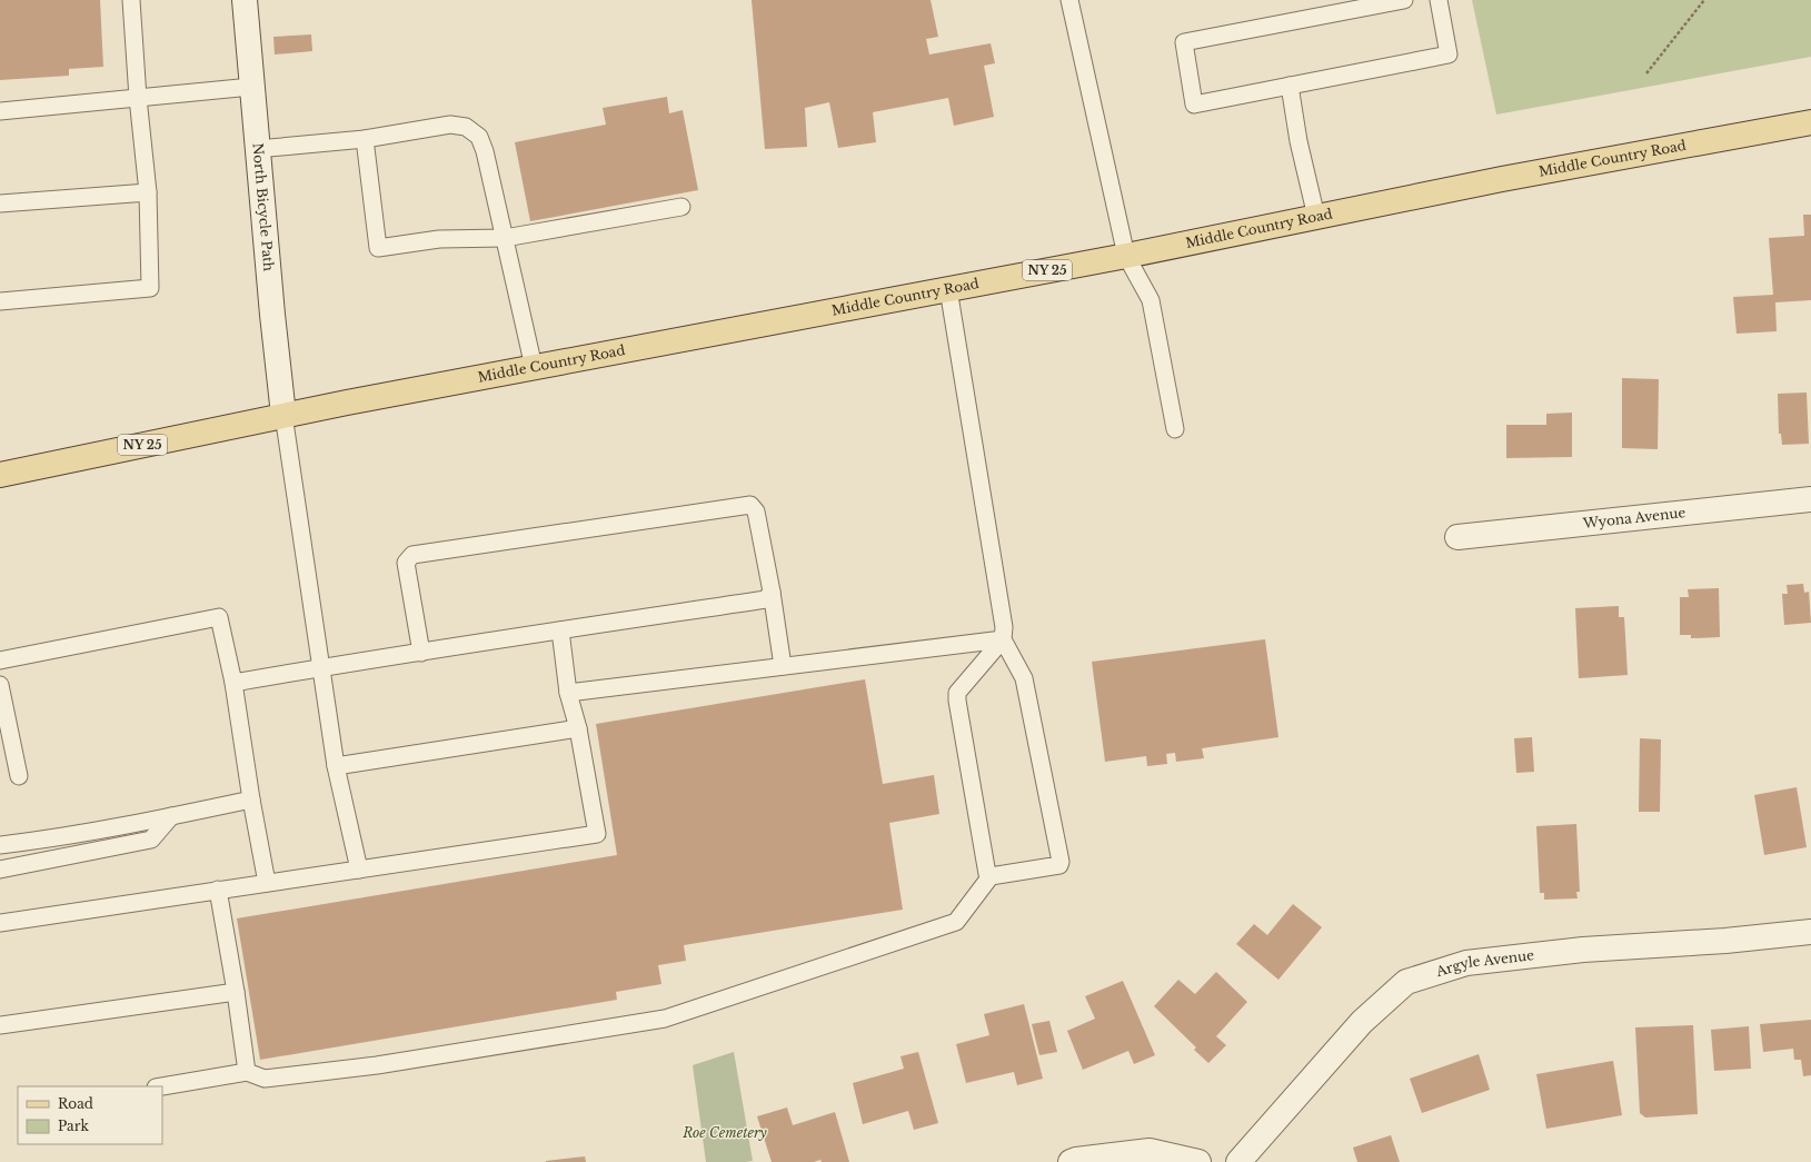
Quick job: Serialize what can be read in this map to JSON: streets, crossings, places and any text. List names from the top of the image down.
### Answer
{
  "streets": {
    "main road": ["Middle Country Road", "NY 25"],
    "street": ["North Bicycle Path", "Wyona Avenue", "Argyle Avenue"]
  },
  "crossings": [
    ["Middle Country Road", "North Bicycle Path"]
  ],
  "parks": ["Roe Cemetery"],
  "legend": ["Road", "Park"]
}
